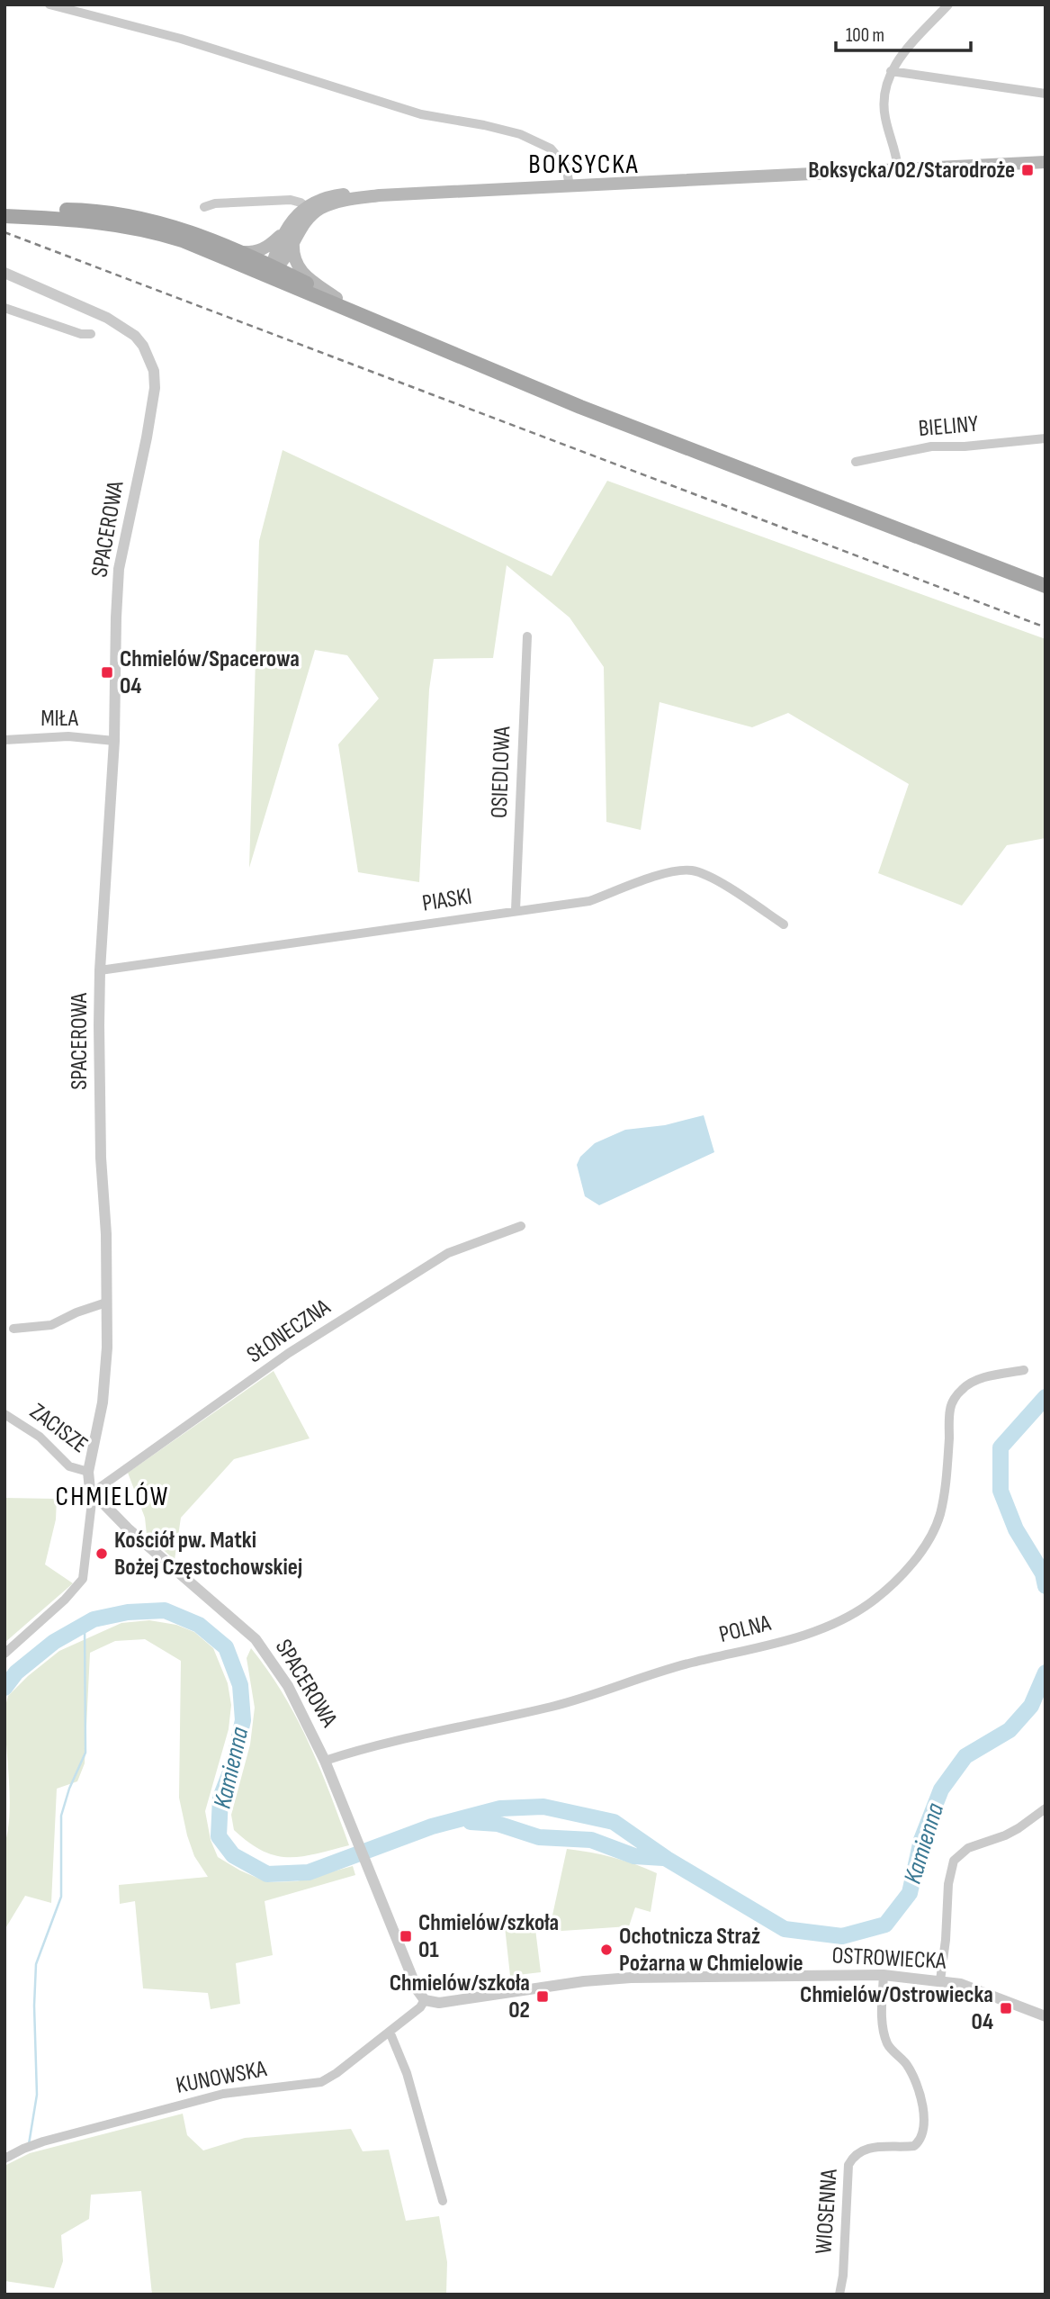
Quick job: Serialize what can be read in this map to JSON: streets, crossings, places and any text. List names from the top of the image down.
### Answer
{
  "streets": {
    "street": [
      "BIELINY",
      "SPACEROWA",
      "MIŁA",
      "OSIEDLOWA",
      "PIASKI",
      "SŁONECZNA",
      "ZACISZE",
      "POLNA",
      "OSTROWIECKA",
      "KUNOWSKA",
      "WIOSENNA"
    ]
  },
  "crossings": [
    ["SPACEROWA", "MIŁA"],
    ["SPACEROWA", "PIASKI"],
    ["SPACEROWA", "SŁONECZNA"],
    ["SPACEROWA", "ZACISZE"],
    ["SPACEROWA", "POLNA"],
    ["SPACEROWA", "OSTROWIECKA"],
    ["SPACEROWA", "KUNOWSKA"],
    ["OSIEDLOWA", "PIASKI"],
    ["OSTROWIECKA", "KUNOWSKA"],
    ["OSTROWIECKA", "WIOSENNA"]
  ],
  "districts": ["BOKSYCKA", "CHMIELÓW"],
  "water": ["Kamienna"],
  "places": {
    "transit": [
      "Boksycka/02/Starodroże",
      "Chmielów/Spacerowa 04",
      "Chmielów/szkoła 01",
      "Chmielów/szkoła 02",
      "Chmielów/Ostrowiecka 04"
    ],
    "other": ["Kościół pw. Matki Bożej Częstochowskiej", "Ochotnicza Straż Pożarna w Chmielowie"]
  },
  "scale_bar": "100 m"
}
